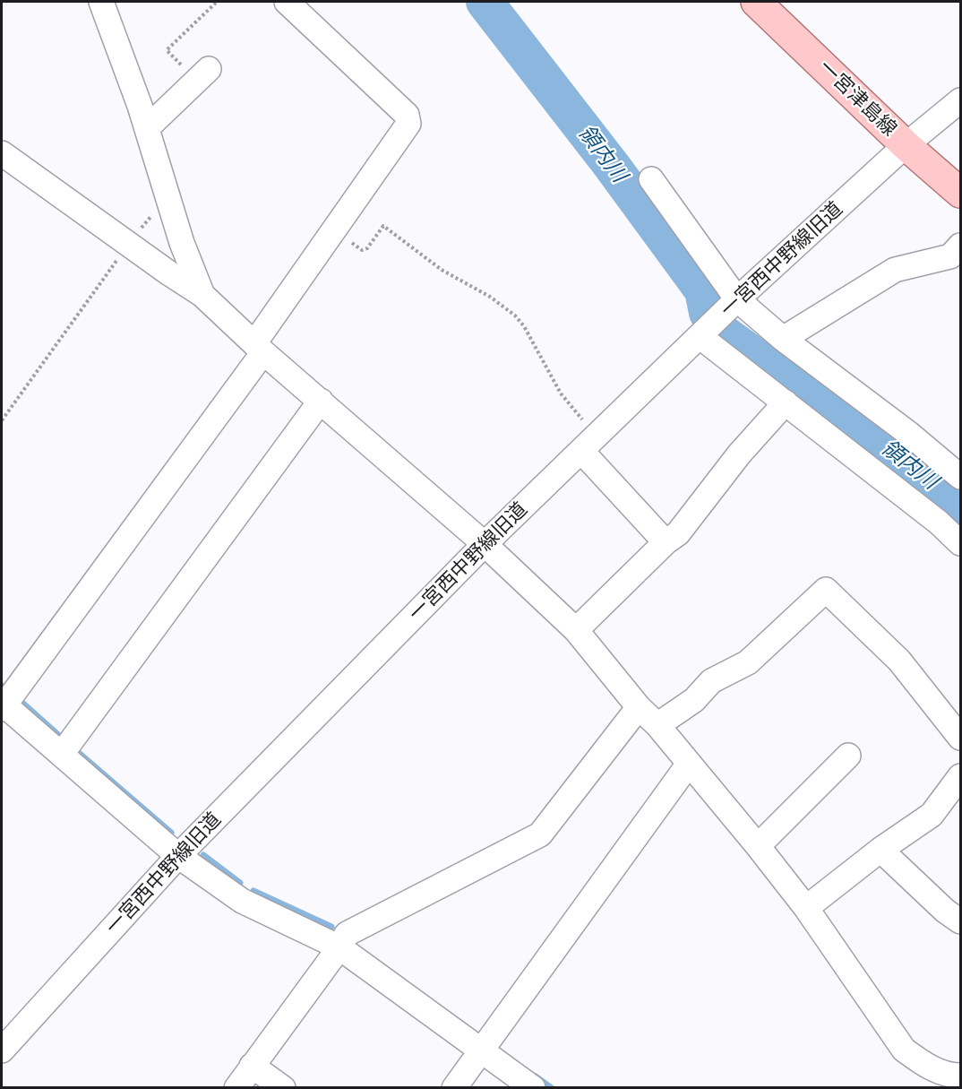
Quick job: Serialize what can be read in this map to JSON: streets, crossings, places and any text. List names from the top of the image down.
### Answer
{
  "streets": {
    "main road": ["一宮津島線"],
    "street": ["一宮西中野線旧道"]
  },
  "crossings": [
    ["一宮津島線", "一宮西中野線旧道"]
  ],
  "water": ["領内川"]
}
